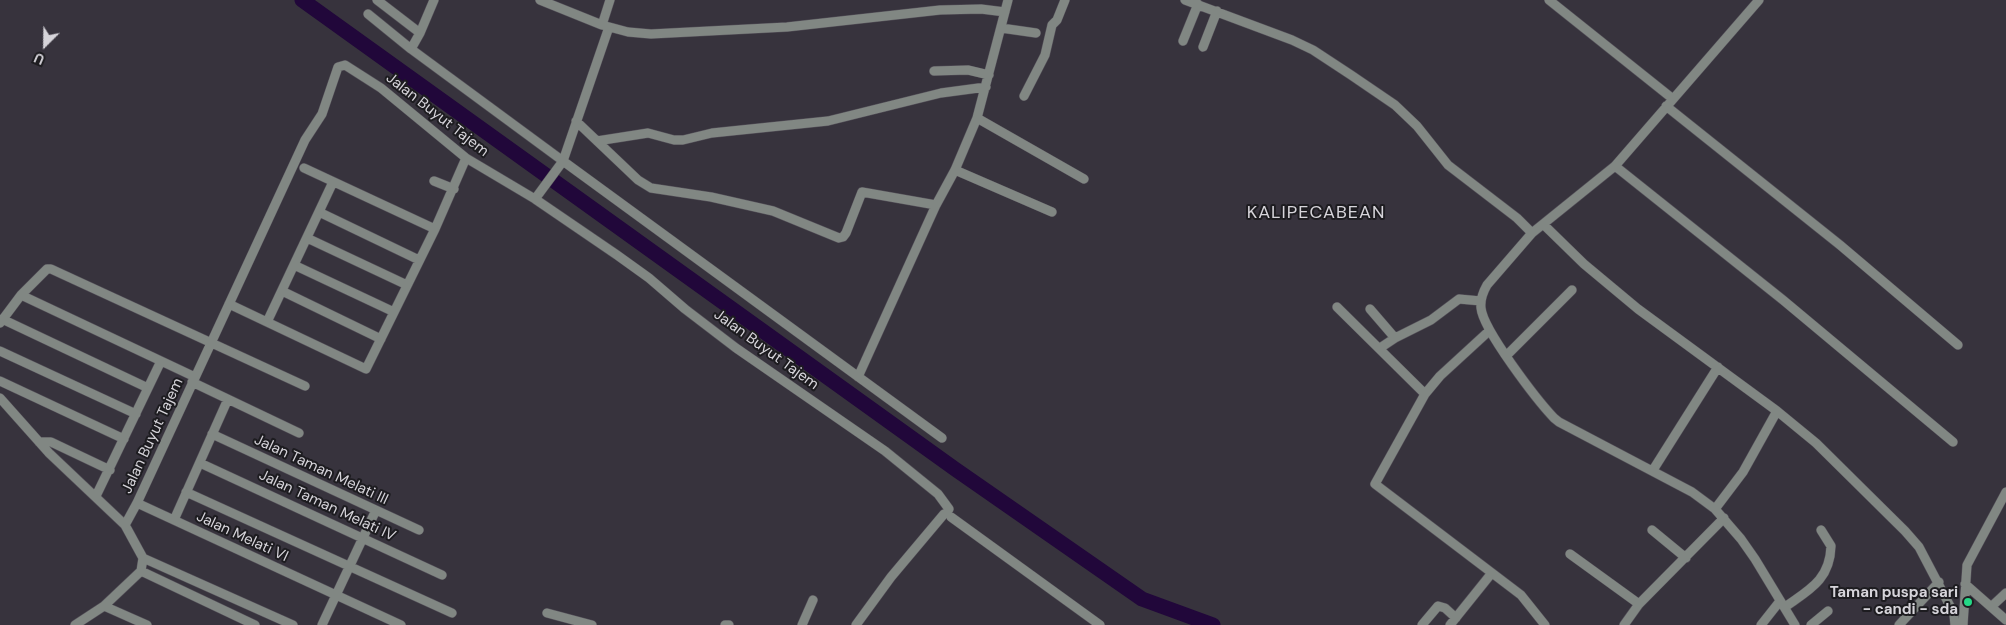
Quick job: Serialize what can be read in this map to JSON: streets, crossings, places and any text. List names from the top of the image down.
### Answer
{
  "streets": {
    "street": [
      "Jalan Buyut Tajem",
      "Jalan Taman Melati III",
      "Jalan Taman Melati IV",
      "Jalan Melati VI"
    ]
  },
  "crossings": [
    ["Jalan Buyut Tajem", "Jalan Melati VI"]
  ],
  "districts": ["KALIPECABEAN"],
  "places": ["Taman puspa sari - candi - sda"],
  "north": "bottom left"
}
